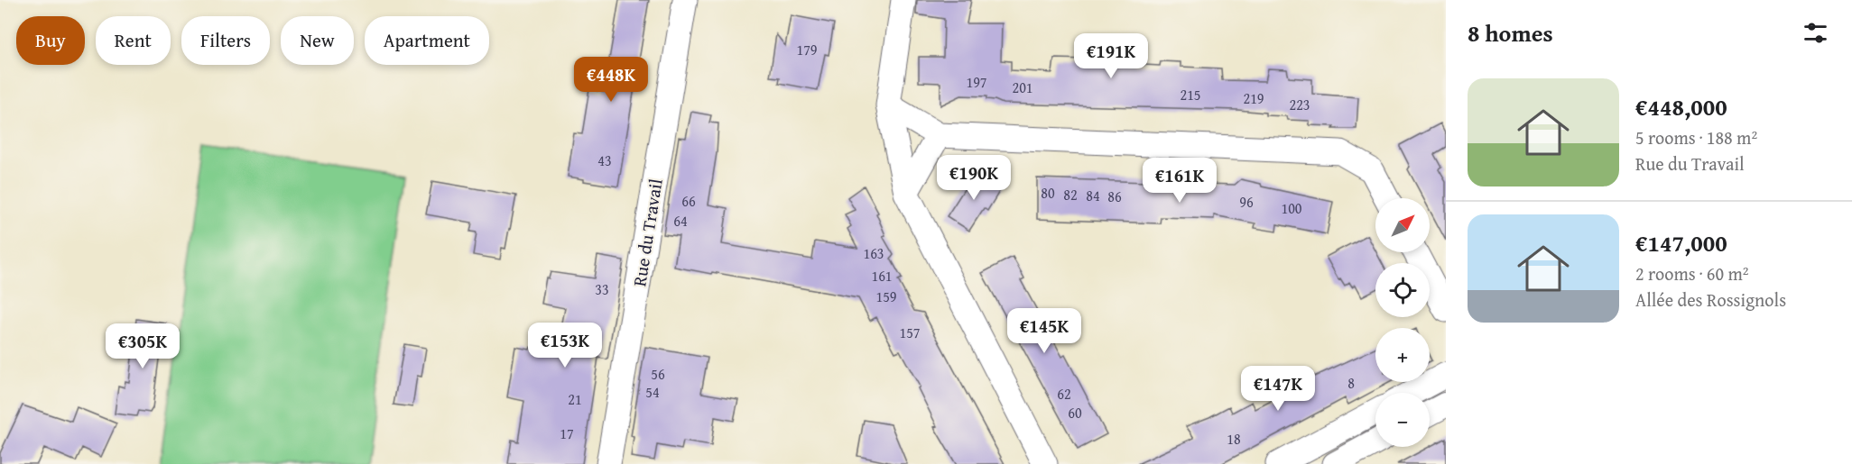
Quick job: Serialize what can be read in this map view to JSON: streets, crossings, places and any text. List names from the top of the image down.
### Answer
{
  "streets": {
    "street": ["Rue du Travail"]
  },
  "house_numbers": [
    "179",
    "197",
    "201",
    "215",
    "219",
    "223",
    "43",
    "80",
    "82",
    "84",
    "86",
    "66",
    "96",
    "100",
    "64",
    "163",
    "161",
    "33",
    "159",
    "157",
    "56",
    "8",
    "54",
    "62",
    "21",
    "60",
    "17",
    "18"
  ],
  "north": "top right",
  "page": {
    "heading": "8 homes",
    "chip": [
      "Buy",
      "Rent",
      "Filters",
      "New",
      "Apartment"
    ],
    "price": [
      "€191K",
      "€448K",
      "€190K",
      "€161K",
      "€145K",
      "€153K",
      "€305K",
      "€147K"
    ],
    "list": [
      {
        "name": "€448,000",
        "note": "5 rooms · 188 m² · Rue du Travail"
      },
      {
        "name": "€147,000",
        "note": "2 rooms · 60 m² · Allée des Rossignols"
      }
    ],
    "map_buttons": ["+", "−"]
  }
}
